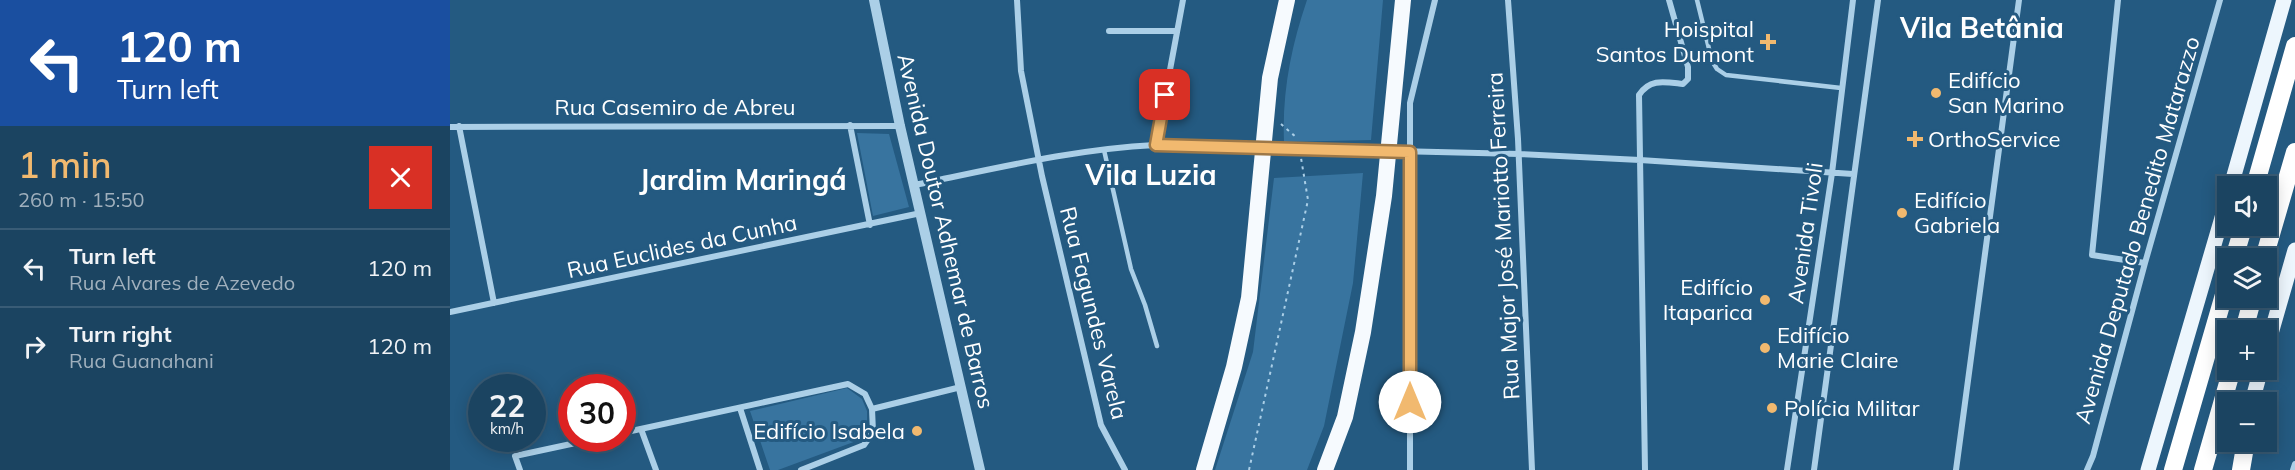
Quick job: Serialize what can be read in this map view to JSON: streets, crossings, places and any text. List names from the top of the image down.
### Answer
{
  "streets": {
    "street": [
      "Rua Casemiro de Abreu",
      "Avenida Deputado Benedito Matarazzo",
      "Avenida Doutor Adhemar de Barros",
      "Avenida Tivoli",
      "Rua Major José Mariotto Ferreira",
      "Rua Euclides da Cunha",
      "Rua Fagundes Varela"
    ]
  },
  "crossings": [
    ["Rua Casemiro de Abreu", "Avenida Doutor Adhemar de Barros"],
    ["Avenida Doutor Adhemar de Barros", "Rua Euclides da Cunha"]
  ],
  "districts": ["Vila Betânia", "Vila Luzia", "Jardim Maringá"],
  "places": {
    "health": ["Hoispital Santos Dumont", "OrthoService"],
    "other": [
      "Edifício San Marino",
      "Edifício Gabriela",
      "Edifício Itaparica",
      "Edifício Marie Claire",
      "Polícia Militar",
      "Edifício Isabela"
    ]
  },
  "page": {
    "turn": ["120 m", "Turn left"],
    "heading": ["1 min", "260 m · 15:50"],
    "map_buttons": ["+", "−"],
    "list": [
      {
        "name": "Turn left",
        "note": "Rua Alvares de Azevedo",
        "value": "120 m"
      },
      {
        "name": "Turn right",
        "note": "Rua Guanahani",
        "value": "120 m"
      }
    ],
    "speed": "22 km/h",
    "limit": "30"
  }
}
